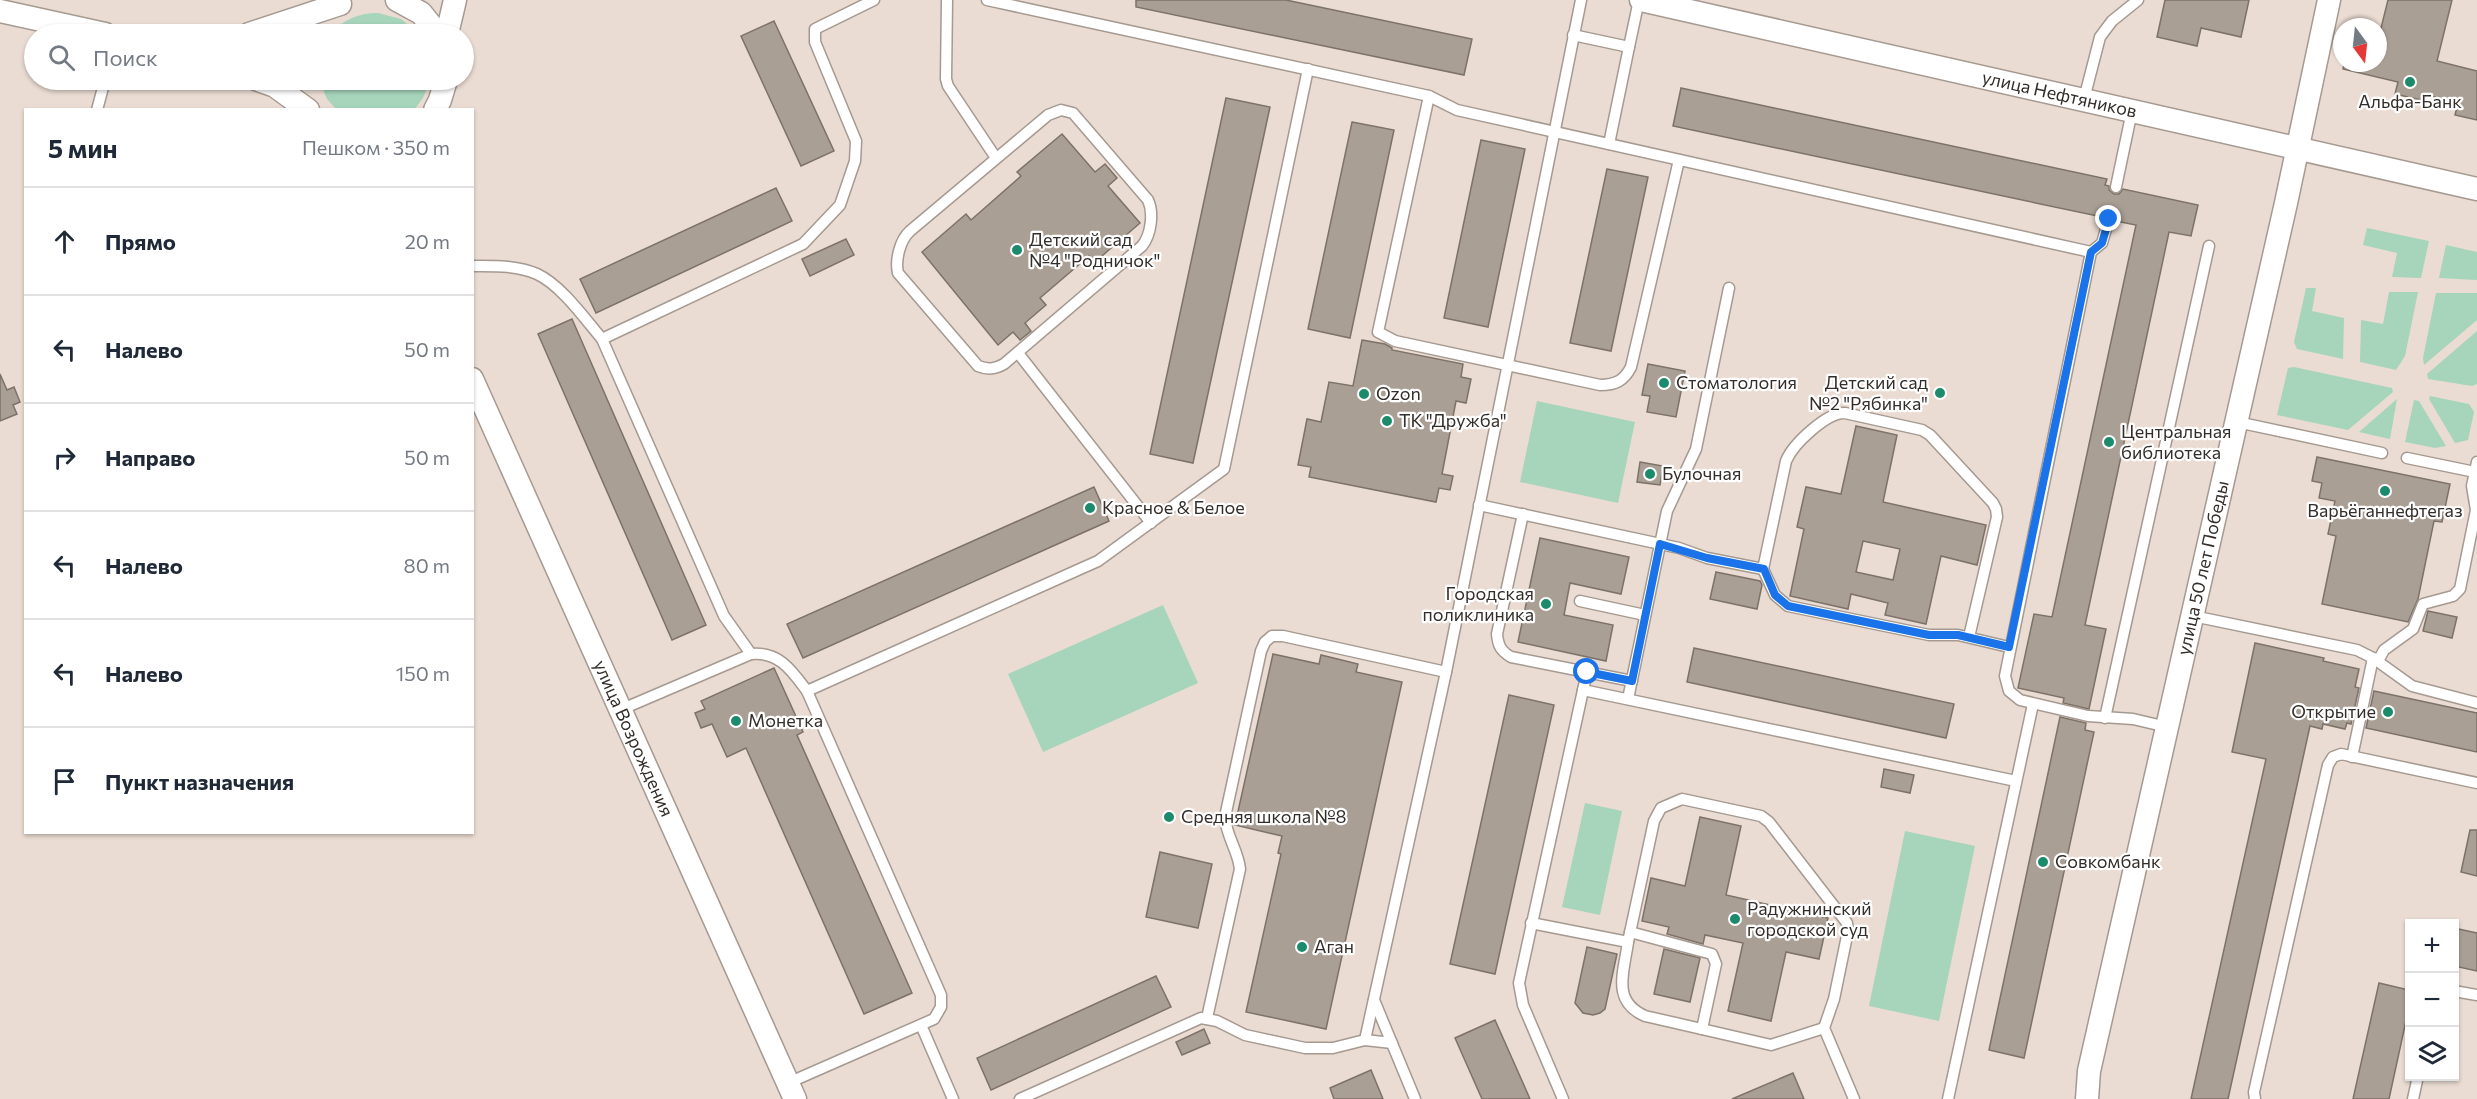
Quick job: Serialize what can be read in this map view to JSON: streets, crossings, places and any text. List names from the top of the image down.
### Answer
{
  "streets": {
    "street": ["улица Нефтяников", "улица 50 лет Победы", "улица Возрождения"]
  },
  "crossings": [
    ["улица Нефтяников", "улица 50 лет Победы"]
  ],
  "places": [
    "Альфа-Банк",
    "Детский сад №4 \"Родничок\"",
    "Стоматология",
    "Детский сад №2 \"Рябинка\"",
    "Ozon",
    "ТК \"Дружба\"",
    "Центральная библиотека",
    "Булочная",
    "Варьёганнефтегаз",
    "Красное & Белое",
    "Городская поликлиника",
    "Открытие",
    "Монетка",
    "Средняя школа №8",
    "Совкомбанк",
    "Радужнинский городской суд",
    "Аган"
  ],
  "north": "bottom",
  "page": {
    "search": "Поиск",
    "heading": ["5 мин", "Пешком · 350 m"],
    "list": [
      ["Прямо", "20 m"],
      ["Налево", "50 m"],
      ["Направо", "50 m"],
      ["Налево", "80 m"],
      ["Налево", "150 m"],
      "Пункт назначения"
    ],
    "map_buttons": ["+", "−"]
  }
}
